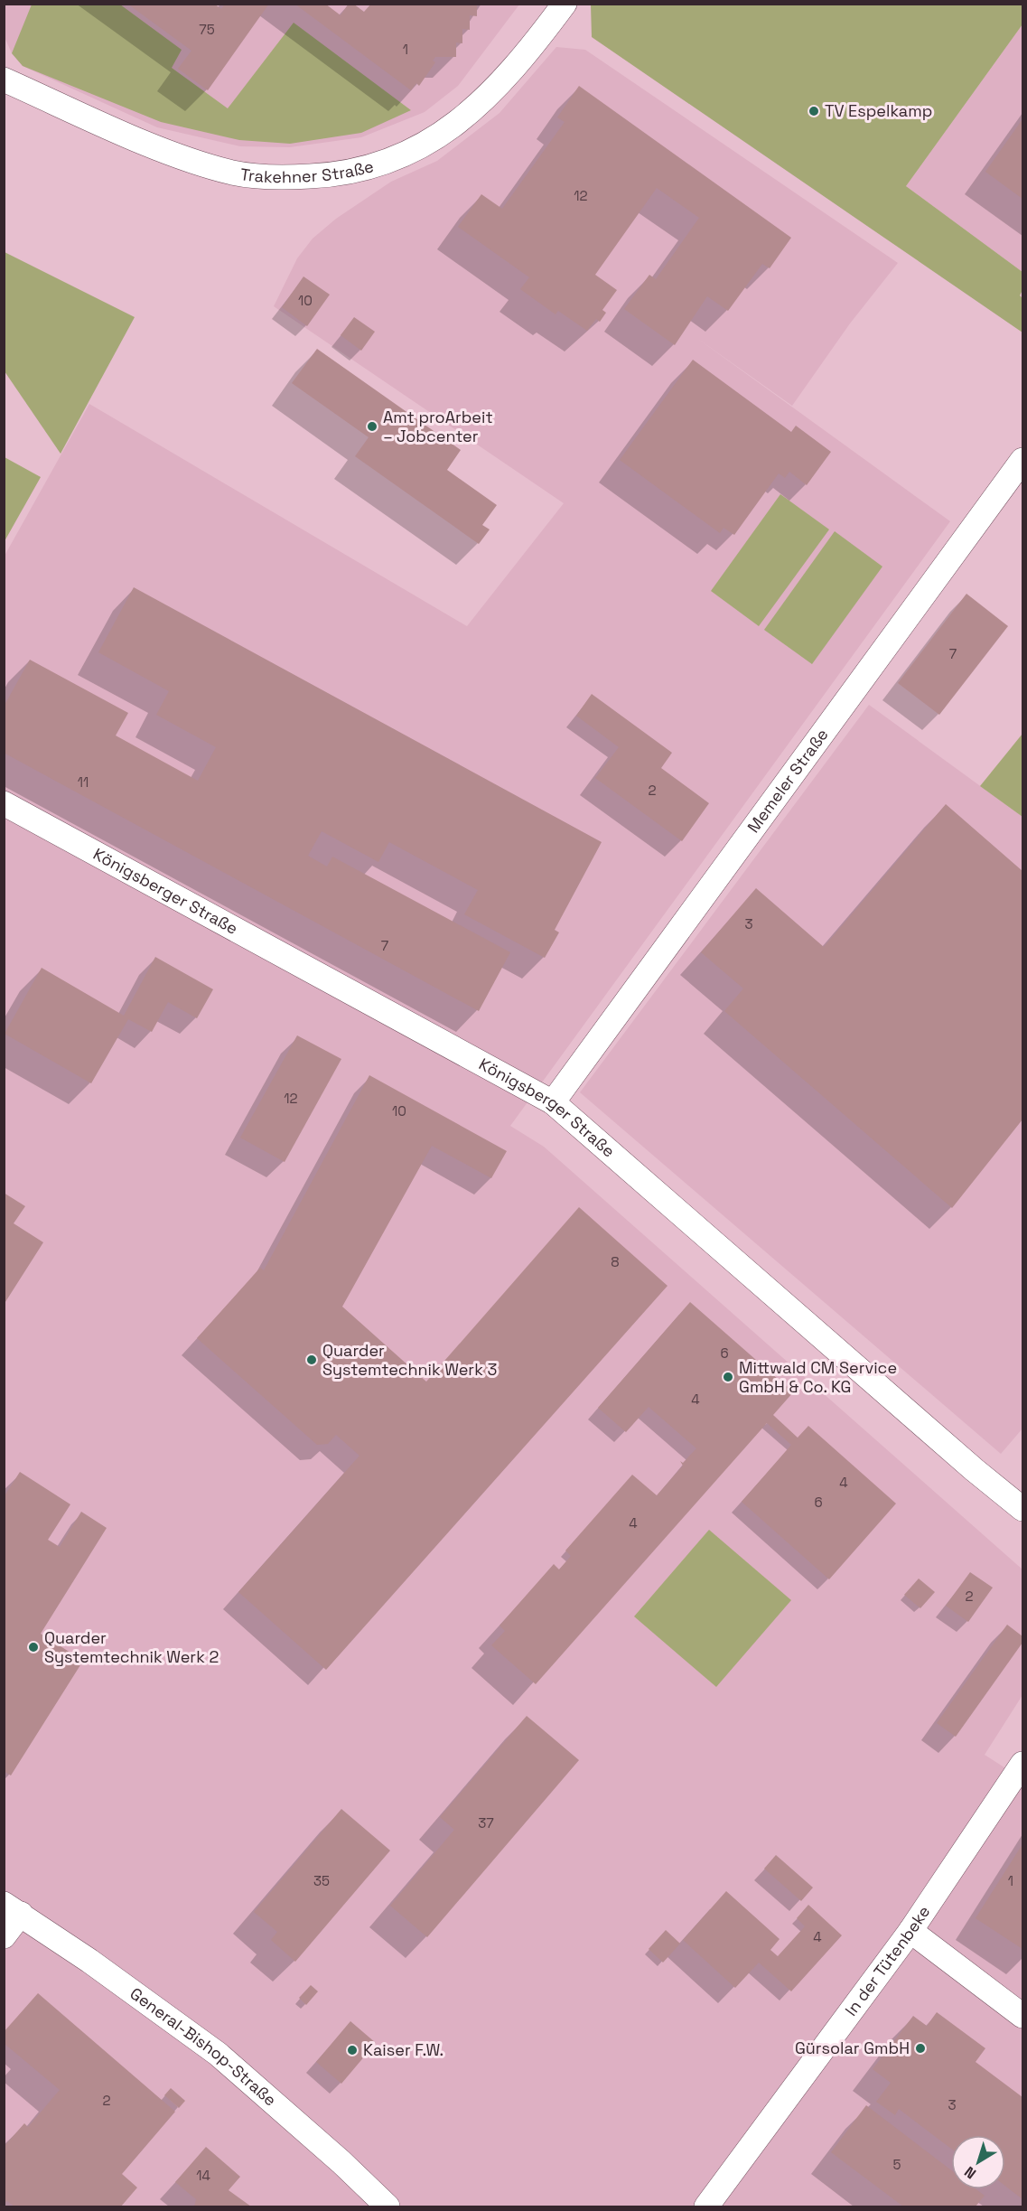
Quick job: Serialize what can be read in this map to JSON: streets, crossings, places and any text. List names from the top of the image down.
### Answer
{
  "streets": {
    "street": [
      "Trakehner Straße",
      "Memeler Straße",
      "Königsberger Straße",
      "In der Tütenbeke",
      "General-Bishop-Straße"
    ]
  },
  "crossings": [
    ["Memeler Straße", "Königsberger Straße"]
  ],
  "places": [
    "TV Espelkamp",
    "Amt proArbeit – Jobcenter",
    "Quarder Systemtechnik Werk 3",
    "Mittwald CM Service GmbH & Co. KG",
    "Quarder Systemtechnik Werk 2",
    "Gürsolar GmbH",
    "Kaiser F.W."
  ],
  "house_numbers": [
    "75",
    "1",
    "12",
    "10",
    "7",
    "11",
    "2",
    "3",
    "7",
    "12",
    "10",
    "8",
    "6",
    "4",
    "4",
    "6",
    "4",
    "2",
    "37",
    "35",
    "1",
    "4",
    "2",
    "3",
    "5",
    "14"
  ],
  "north": "bottom left"
}
